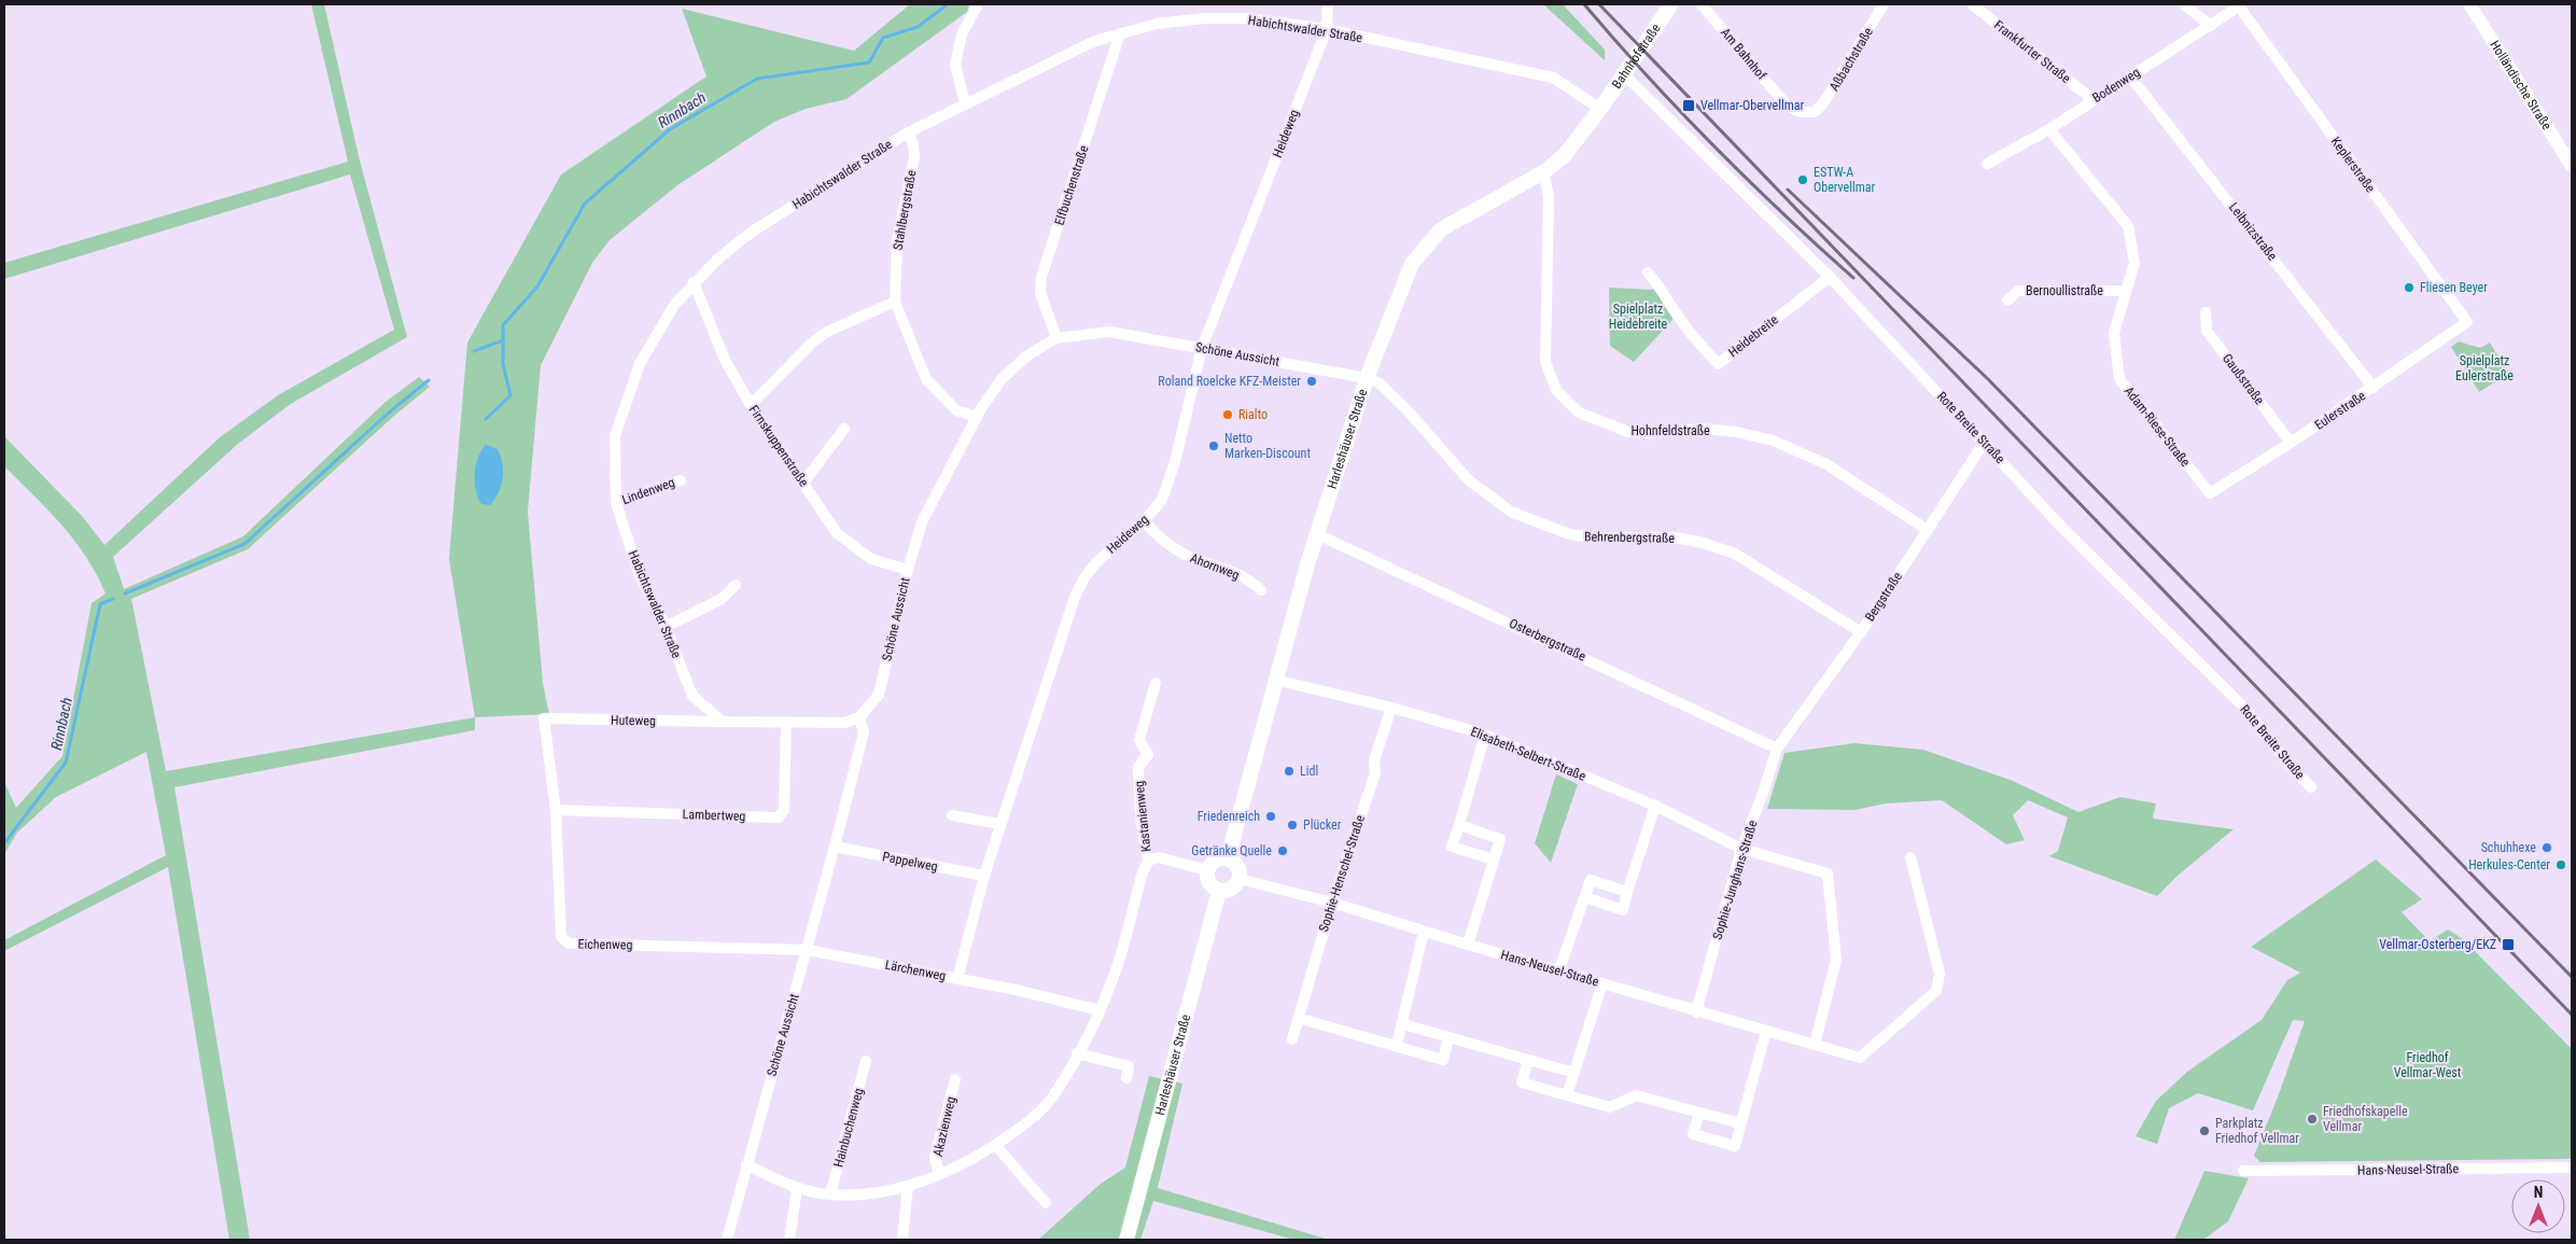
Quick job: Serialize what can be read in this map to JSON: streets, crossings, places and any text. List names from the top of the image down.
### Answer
{
  "streets": {
    "main road": ["Bahnhofstraße", "Harleshäuser Straße"],
    "street": [
      "Habichtswalder Straße",
      "Frankfurter Straße",
      "Am Bahnhof",
      "Aßbachstraße",
      "Bodenweg",
      "Holländische Straße",
      "Heideweg",
      "Keplerstraße",
      "Elfbuchenstraße",
      "Stahlbergstraße",
      "Leibnizstraße",
      "Bernoullistraße",
      "Heidebreite",
      "Schöne Aussicht",
      "Gaußstraße",
      "Eulerstraße",
      "Adam-Riese-Straße",
      "Rote Breite Straße",
      "Hohnfeldstraße",
      "Firnskuppenstraße",
      "Lindenweg",
      "Behrenbergstraße",
      "Ahornweg",
      "Bergstraße",
      "Osterbergstraße",
      "Huteweg",
      "Elisabeth-Selbert-Straße",
      "Lambertweg",
      "Kastanienweg",
      "Pappelweg",
      "Sophie-Henschel-Straße",
      "Sophie-Junghans-Straße",
      "Eichenweg",
      "Hans-Neusel-Straße",
      "Lärchenweg",
      "Akazienweg",
      "Hainbuchenweg"
    ]
  },
  "crossings": [
    ["Habichtswalder Straße", "Bahnhofstraße"],
    ["Habichtswalder Straße", "Heideweg"],
    ["Habichtswalder Straße", "Elfbuchenstraße"],
    ["Habichtswalder Straße", "Stahlbergstraße"],
    ["Habichtswalder Straße", "Harleshäuser Straße"],
    ["Habichtswalder Straße", "Firnskuppenstraße"],
    ["Habichtswalder Straße", "Lindenweg"],
    ["Habichtswalder Straße", "Huteweg"],
    ["Frankfurter Straße", "Bodenweg"],
    ["Am Bahnhof", "Aßbachstraße"],
    ["Bahnhofstraße", "Rote Breite Straße"],
    ["Bahnhofstraße", "Harleshäuser Straße"],
    ["Bodenweg", "Keplerstraße"],
    ["Bodenweg", "Leibnizstraße"],
    ["Bodenweg", "Adam-Riese-Straße"],
    ["Heideweg", "Schöne Aussicht"],
    ["Heideweg", "Ahornweg"],
    ["Heideweg", "Pappelweg"],
    ["Heideweg", "Lärchenweg"],
    ["Keplerstraße", "Eulerstraße"],
    ["Elfbuchenstraße", "Schöne Aussicht"],
    ["Stahlbergstraße", "Schöne Aussicht"],
    ["Leibnizstraße", "Eulerstraße"],
    ["Bernoullistraße", "Adam-Riese-Straße"],
    ["Heidebreite", "Rote Breite Straße"],
    ["Schöne Aussicht", "Harleshäuser Straße"],
    ["Schöne Aussicht", "Firnskuppenstraße"],
    ["Schöne Aussicht", "Behrenbergstraße"],
    ["Schöne Aussicht", "Kastanienweg"],
    ["Schöne Aussicht", "Pappelweg"],
    ["Schöne Aussicht", "Eichenweg"],
    ["Schöne Aussicht", "Lärchenweg"],
    ["Gaußstraße", "Eulerstraße"],
    ["Eulerstraße", "Adam-Riese-Straße"],
    ["Rote Breite Straße", "Bergstraße"],
    ["Hohnfeldstraße", "Harleshäuser Straße"],
    ["Hohnfeldstraße", "Bergstraße"],
    ["Harleshäuser Straße", "Behrenbergstraße"],
    ["Harleshäuser Straße", "Osterbergstraße"],
    ["Harleshäuser Straße", "Elisabeth-Selbert-Straße"],
    ["Harleshäuser Straße", "Kastanienweg"],
    ["Harleshäuser Straße", "Hans-Neusel-Straße"],
    ["Behrenbergstraße", "Bergstraße"],
    ["Bergstraße", "Osterbergstraße"],
    ["Bergstraße", "Sophie-Junghans-Straße"],
    ["Osterbergstraße", "Sophie-Junghans-Straße"],
    ["Huteweg", "Eichenweg"],
    ["Elisabeth-Selbert-Straße", "Sophie-Henschel-Straße"],
    ["Elisabeth-Selbert-Straße", "Sophie-Junghans-Straße"],
    ["Elisabeth-Selbert-Straße", "Hans-Neusel-Straße"],
    ["Lambertweg", "Eichenweg"],
    ["Kastanienweg", "Hans-Neusel-Straße"],
    ["Kastanienweg", "Lärchenweg"],
    ["Kastanienweg", "Akazienweg"],
    ["Kastanienweg", "Hainbuchenweg"],
    ["Sophie-Henschel-Straße", "Hans-Neusel-Straße"],
    ["Sophie-Junghans-Straße", "Hans-Neusel-Straße"],
    ["Eichenweg", "Lärchenweg"]
  ],
  "water": ["Rinnbach"],
  "parks": ["Spielplatz Heidebreite", "Spielplatz Eulerstraße", "Friedhof Vellmar-West"],
  "places": {
    "transit": ["Vellmar-Obervellmar", "Vellmar-Osterberg/EKZ"],
    "other": [
      "ESTW-A Obervellmar",
      "Fliesen Beyer",
      "Roland Roelcke KFZ-Meister",
      "Rialto",
      "Netto Marken-Discount",
      "Lidl",
      "Friedenreich",
      "Plücker",
      "Schuhhexe",
      "Getränke Quelle",
      "Herkules-Center",
      "Friedhofskapelle Vellmar",
      "Parkplatz Friedhof Vellmar"
    ]
  },
  "north": "top"
}
